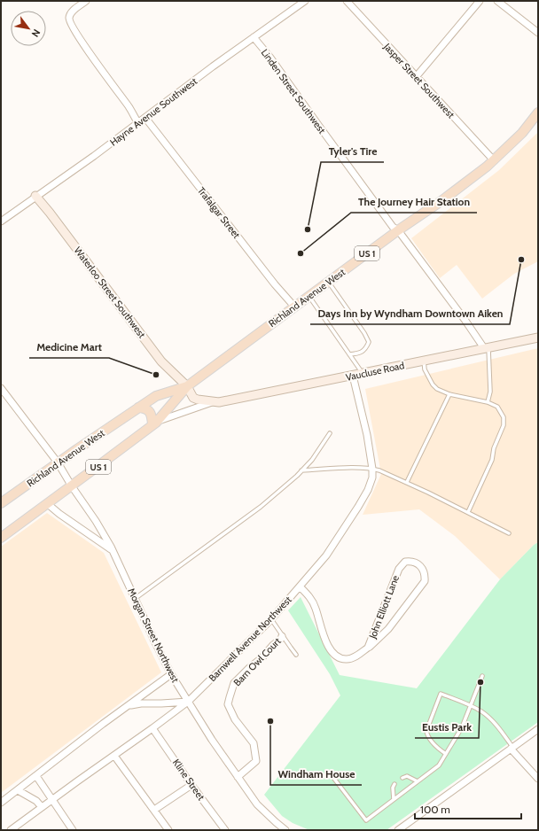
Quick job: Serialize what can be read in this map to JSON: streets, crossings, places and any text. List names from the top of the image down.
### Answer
{
  "streets": {
    "main road": ["US 1", "Richland Avenue West"],
    "street": [
      "Jasper Street Southwest",
      "Linden Street Southwest",
      "Hayne Avenue Southwest",
      "Trafalgar Street",
      "Waterloo Street Southwest",
      "Vaucluse Road",
      "John Elliott Lane",
      "Morgan Street Northwest",
      "Barnwell Avenue Northwest",
      "Barn Owl Court",
      "Kline Street"
    ]
  },
  "crossings": [
    ["Jasper Street Southwest", "Richland Avenue West"],
    ["Linden Street Southwest", "Hayne Avenue Southwest"],
    ["Linden Street Southwest", "Richland Avenue West"],
    ["Linden Street Southwest", "Vaucluse Road"],
    ["Hayne Avenue Southwest", "Trafalgar Street"],
    ["Hayne Avenue Southwest", "Waterloo Street Southwest"],
    ["Trafalgar Street", "Richland Avenue West"],
    ["Waterloo Street Southwest", "Richland Avenue West"],
    ["Waterloo Street Southwest", "Vaucluse Road"],
    ["Richland Avenue West", "Morgan Street Northwest"],
    ["Vaucluse Road", "Barnwell Avenue Northwest"],
    ["John Elliott Lane", "Barnwell Avenue Northwest"],
    ["Morgan Street Northwest", "Barnwell Avenue Northwest"],
    ["Morgan Street Northwest", "Barn Owl Court"],
    ["Barnwell Avenue Northwest", "Kline Street"]
  ],
  "places": [
    "Tyler's Tire",
    "The Journey Hair Station",
    "Days Inn by Wyndham Downtown Aiken",
    "Medicine Mart",
    "Eustis Park",
    "Windham House"
  ],
  "scale_bar": "100 m",
  "north": "bottom right"
}
